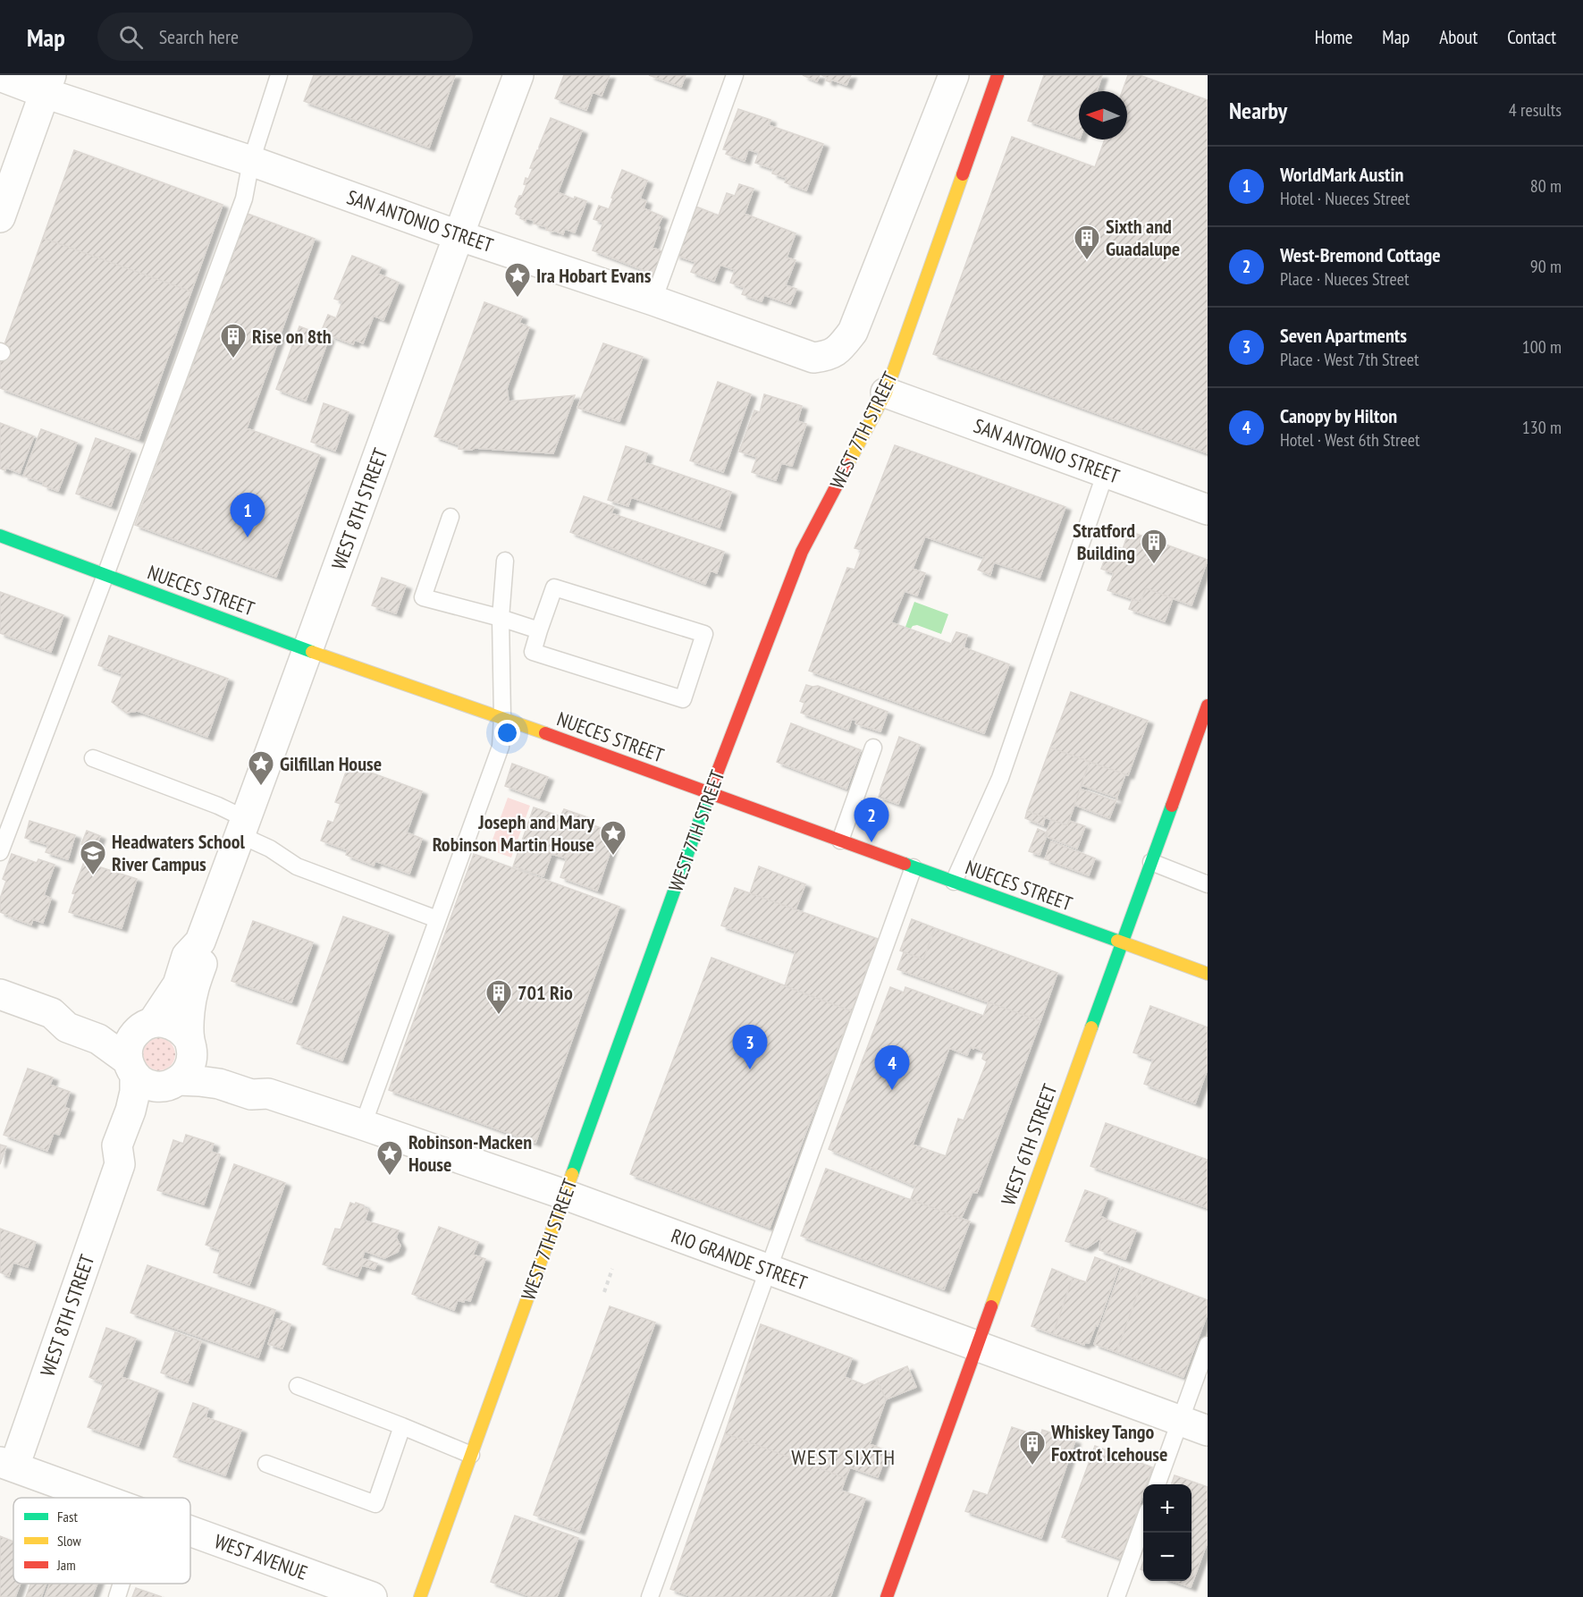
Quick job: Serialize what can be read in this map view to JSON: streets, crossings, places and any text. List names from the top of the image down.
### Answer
{
  "streets": {
    "street": [
      "SAN ANTONIO STREET",
      "WEST 7TH STREET",
      "WEST 8TH STREET",
      "NUECES STREET",
      "WEST 6TH STREET",
      "RIO GRANDE STREET",
      "WEST AVENUE"
    ]
  },
  "crossings": [
    ["SAN ANTONIO STREET", "WEST 7TH STREET"],
    ["SAN ANTONIO STREET", "WEST 8TH STREET"],
    ["WEST 7TH STREET", "NUECES STREET"],
    ["WEST 7TH STREET", "RIO GRANDE STREET"],
    ["WEST 8TH STREET", "NUECES STREET"],
    ["WEST 8TH STREET", "RIO GRANDE STREET"],
    ["WEST 8TH STREET", "WEST AVENUE"],
    ["NUECES STREET", "WEST 6TH STREET"],
    ["WEST 6TH STREET", "RIO GRANDE STREET"]
  ],
  "districts": ["WEST SIXTH"],
  "places": {
    "building": [
      "Sixth and Guadalupe",
      "Rise on 8th",
      "Stratford Building",
      "701 Rio",
      "Whiskey Tango Foxtrot Icehouse"
    ],
    "place": [
      "Ira Hobart Evans",
      "Gilfillan House",
      "Joseph and Mary Robinson Martin House",
      "Robinson-Macken House"
    ],
    "school or university": ["Headwaters School River Campus"]
  },
  "legend": ["Fast", "Slow", "Jam"],
  "north": "left",
  "page": {
    "header": "Map",
    "search": "Search here",
    "nav": [
      "Home",
      "Map",
      "About",
      "Contact"
    ],
    "heading": ["Nearby", "4 results"],
    "list": [
      {
        "mark": "1",
        "name": "WorldMark Austin",
        "note": "Hotel · Nueces Street",
        "value": "80 m"
      },
      {
        "mark": "2",
        "name": "West-Bremond Cottage",
        "note": "Place · Nueces Street",
        "value": "90 m"
      },
      {
        "mark": "3",
        "name": "Seven Apartments",
        "note": "Place · West 7th Street",
        "value": "100 m"
      },
      {
        "mark": "4",
        "name": "Canopy by Hilton",
        "note": "Hotel · West 6th Street",
        "value": "130 m"
      }
    ],
    "pins": [
      "1",
      "2",
      "3",
      "4"
    ],
    "map_buttons": ["+", "−"]
  }
}
